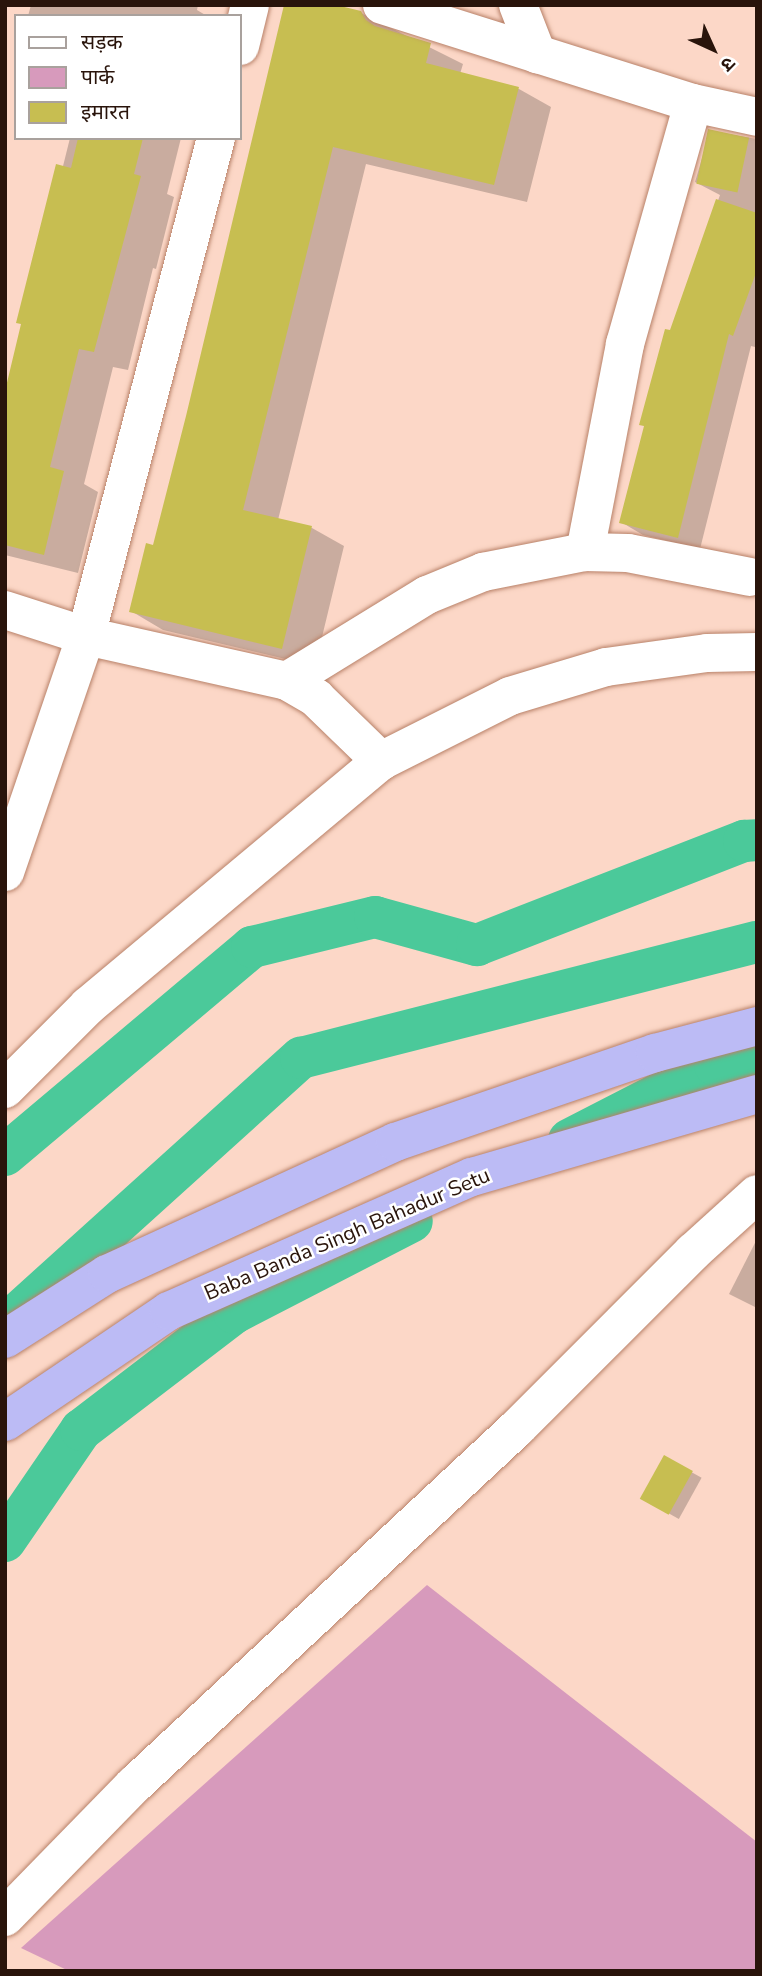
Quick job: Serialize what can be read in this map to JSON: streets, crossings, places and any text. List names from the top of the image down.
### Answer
{
  "streets": {
    "highway": ["Baba Banda Singh Bahadur Setu"]
  },
  "legend": ["सड़क", "पार्क", "इमारत"],
  "north": "bottom right"
}
